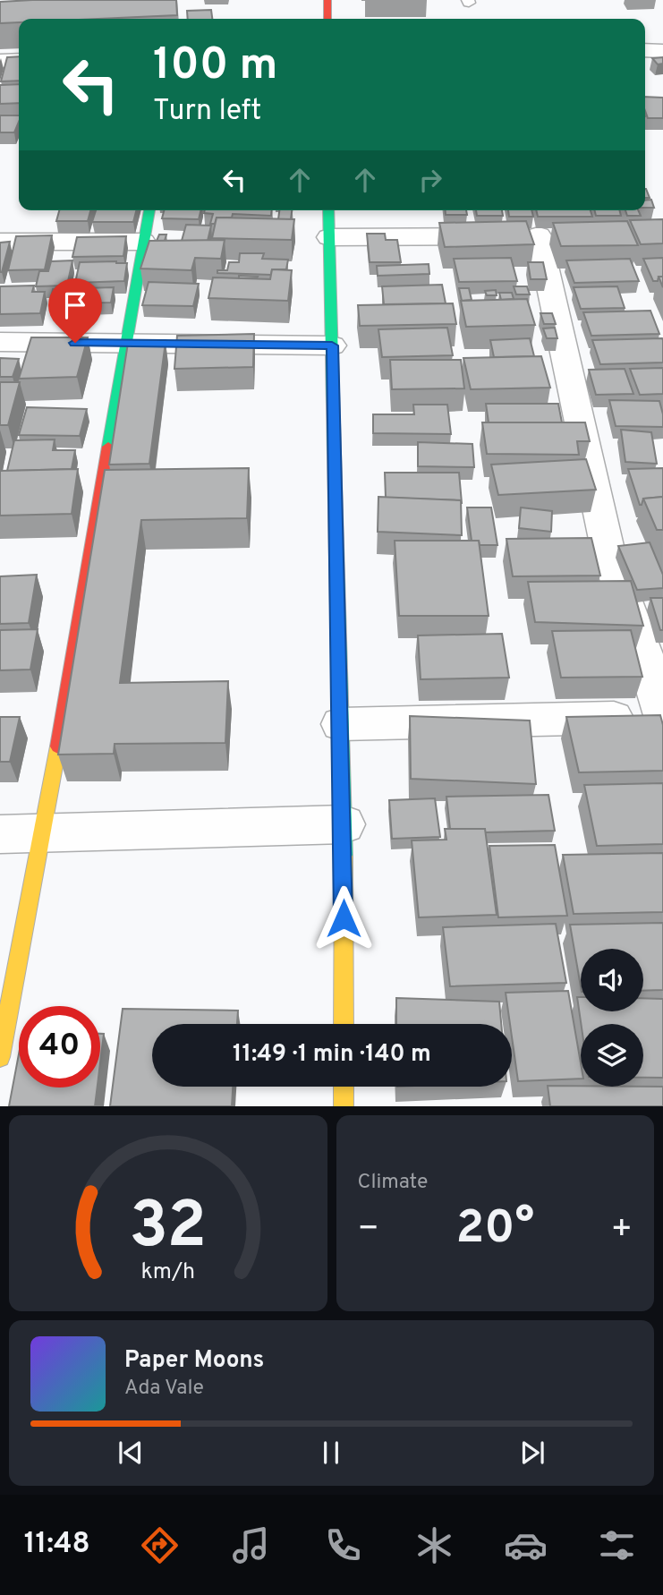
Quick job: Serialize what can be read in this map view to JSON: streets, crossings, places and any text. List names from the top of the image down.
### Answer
{
  "page": {
    "turn": ["100 m", "Turn left"],
    "limit": "40",
    "trip": "11:49 · 1 min · 140 m",
    "tile": "Climate",
    "heat": ["−", "20°", "+"],
    "song": ["Paper Moons", "Ada Vale"],
    "tabs": "11:48",
    "gauge": ["32", "km/h"]
  }
}
